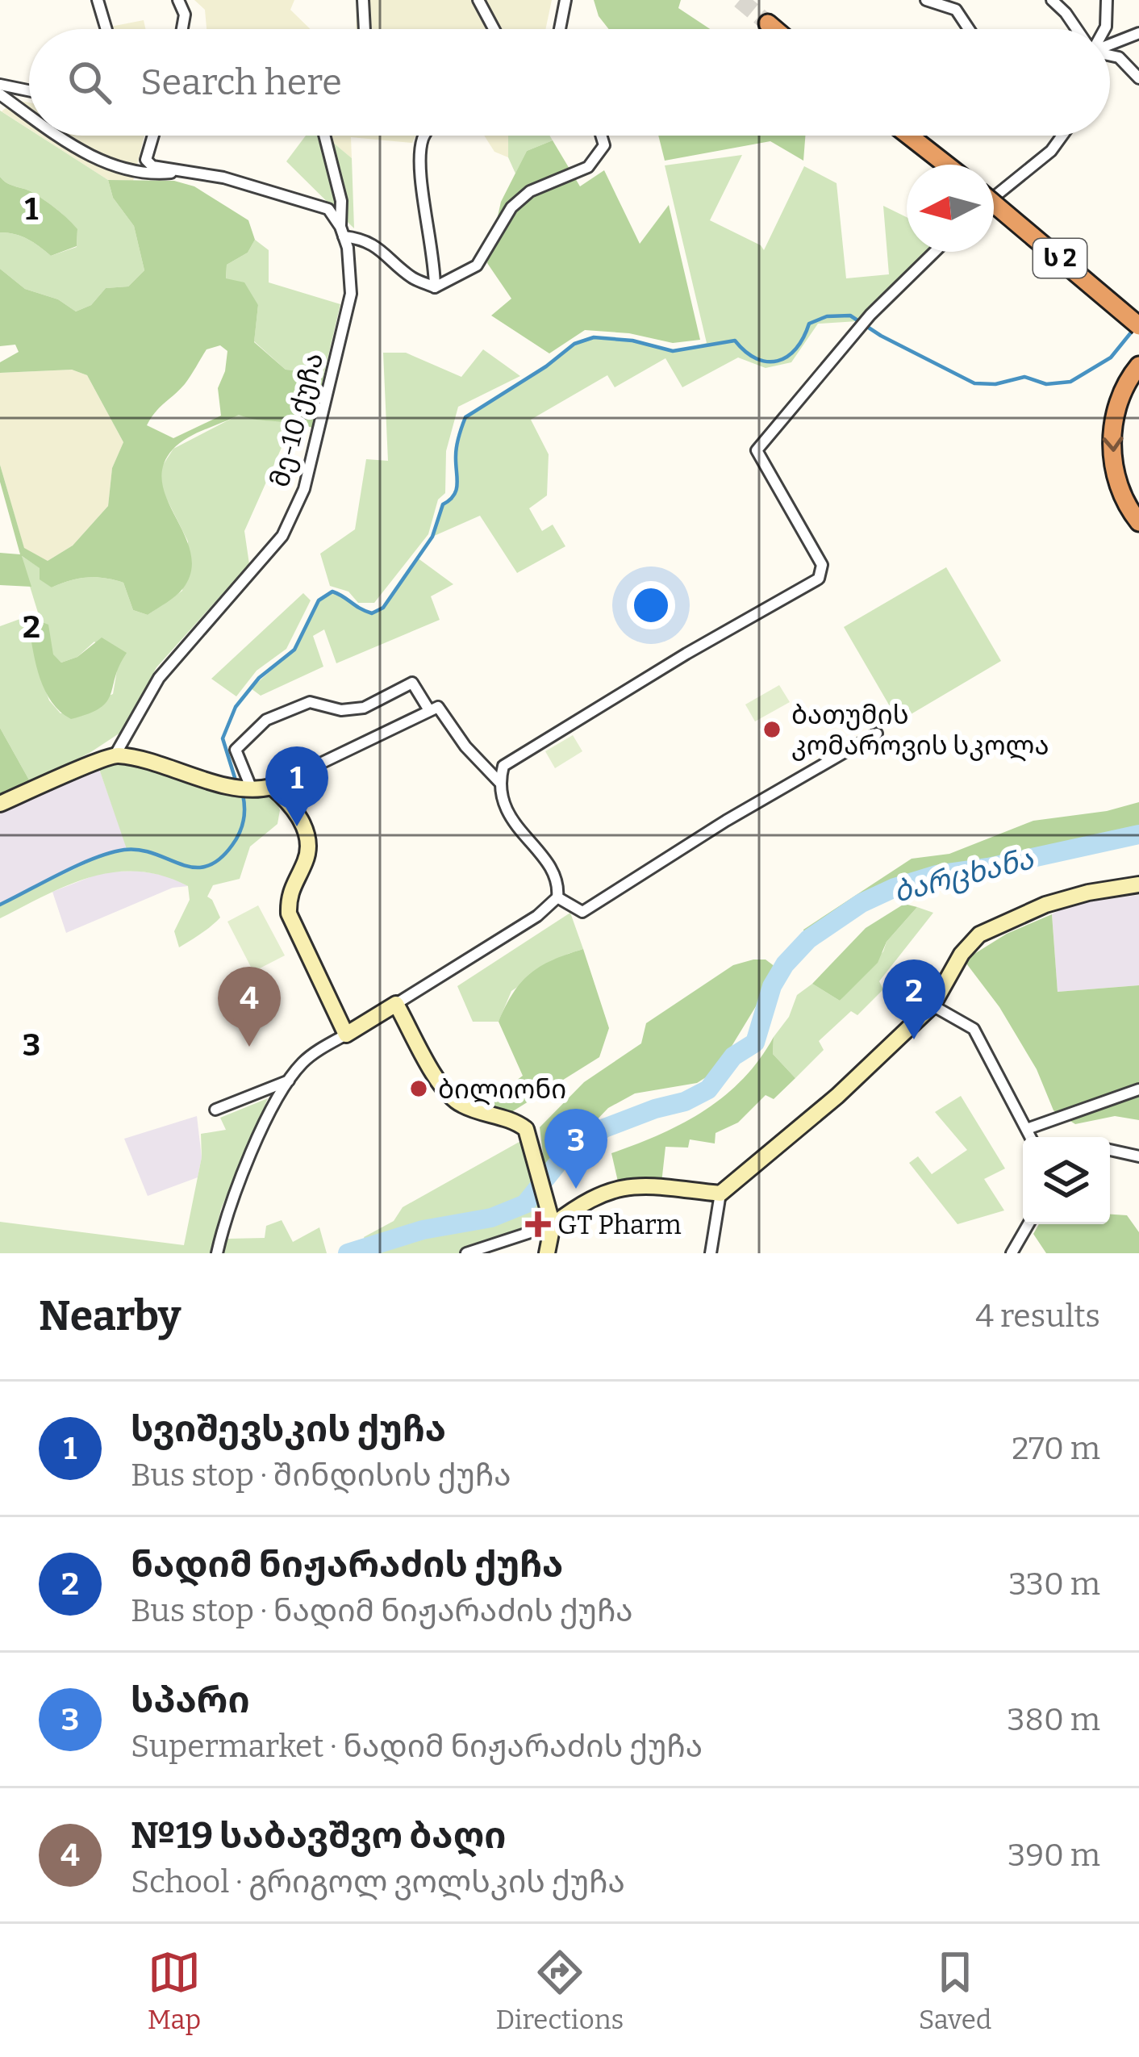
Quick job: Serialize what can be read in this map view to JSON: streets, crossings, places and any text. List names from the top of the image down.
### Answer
{
  "streets": {
    "highway": ["ს 2"],
    "street": ["მე-10 ქუჩა"]
  },
  "water": ["ბარცხანა"],
  "places": {
    "other": ["ბათუმის კომაროვის სკოლა", "ბილიონი"],
    "health": ["GT Pharm"]
  },
  "north": "left",
  "page": {
    "search": "Search here",
    "pins": [
      "1",
      "2",
      "4",
      "3"
    ],
    "heading": ["Nearby", "4 results"],
    "list": [
      {
        "mark": "1",
        "name": "სვიშევსკის ქუჩა",
        "note": "Bus stop · შინდისის ქუჩა",
        "value": "270 m"
      },
      {
        "mark": "2",
        "name": "ნადიმ ნიჟარაძის ქუჩა",
        "note": "Bus stop · ნადიმ ნიჟარაძის ქუჩა",
        "value": "330 m"
      },
      {
        "mark": "3",
        "name": "სპარი",
        "note": "Supermarket · ნადიმ ნიჟარაძის ქუჩა",
        "value": "380 m"
      },
      {
        "mark": "4",
        "name": "№19 საბავშვო ბაღი",
        "note": "School · გრიგოლ ვოლსკის ქუჩა",
        "value": "390 m"
      }
    ],
    "nav": ["Map", "Directions", "Saved"]
  },
  "grid": {
    "rows": ["1", "2", "3"]
  }
}
